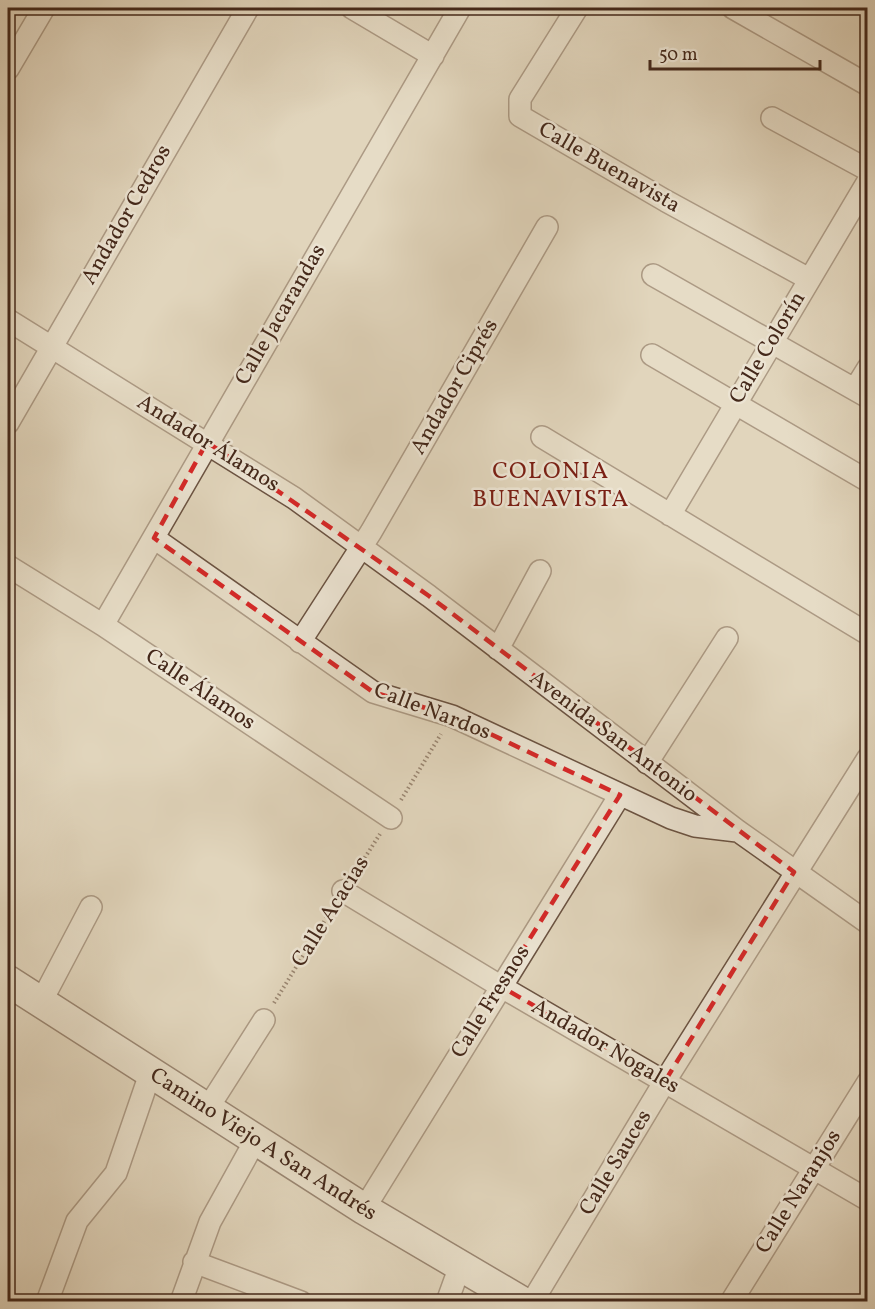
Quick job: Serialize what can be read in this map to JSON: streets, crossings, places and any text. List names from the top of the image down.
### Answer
{
  "streets": {
    "main road": ["Camino Viejo A San Andrés"],
    "street": [
      "Calle Buenavista",
      "Andador Cedros",
      "Calle Jacarandas",
      "Calle Colorín",
      "Andador Ciprés",
      "Andador Álamos",
      "Calle Álamos",
      "Calle Nardos",
      "Avenida San Antonio",
      "Calle Fresnos",
      "Andador Nogales",
      "Calle Sauces",
      "Calle Naranjos"
    ],
    "path": ["Calle Acacias"]
  },
  "crossings": [
    ["Calle Buenavista", "Calle Colorín"],
    ["Andador Cedros", "Andador Álamos"],
    ["Calle Jacarandas", "Andador Álamos"],
    ["Calle Jacarandas", "Calle Álamos"],
    ["Calle Jacarandas", "Calle Nardos"],
    ["Andador Ciprés", "Andador Álamos"],
    ["Andador Ciprés", "Calle Nardos"],
    ["Andador Ciprés", "Avenida San Antonio"],
    ["Andador Álamos", "Avenida San Antonio"],
    ["Calle Álamos", "Calle Acacias"],
    ["Calle Nardos", "Avenida San Antonio"],
    ["Calle Nardos", "Calle Acacias"],
    ["Calle Nardos", "Calle Fresnos"],
    ["Avenida San Antonio", "Calle Sauces"],
    ["Calle Acacias", "Andador Nogales"],
    ["Calle Fresnos", "Andador Nogales"],
    ["Calle Fresnos", "Camino Viejo A San Andrés"],
    ["Andador Nogales", "Calle Sauces"],
    ["Andador Nogales", "Calle Naranjos"]
  ],
  "districts": ["COLONIA BUENAVISTA"],
  "scale_bar": "50 m"
}
